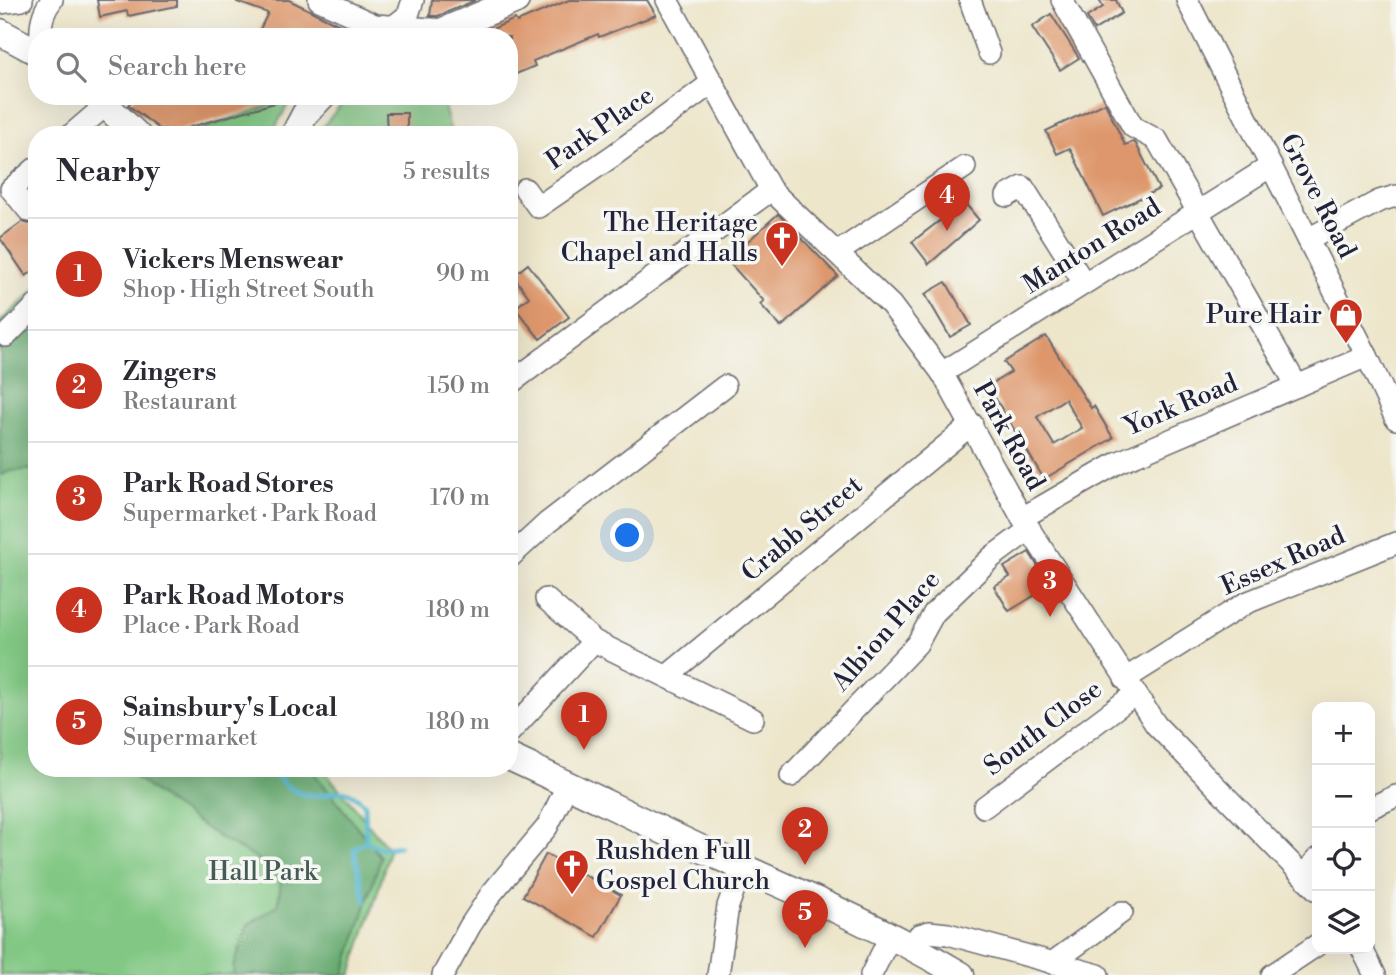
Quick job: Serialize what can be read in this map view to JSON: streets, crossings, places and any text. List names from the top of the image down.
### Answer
{
  "streets": {
    "street": [
      "Park Place",
      "Grove Road",
      "Manton Road",
      "York Road",
      "Park Road",
      "Crabb Street",
      "Essex Road",
      "Albion Place",
      "South Close"
    ]
  },
  "crossings": [
    ["Park Place", "Park Road"],
    ["Grove Road", "Manton Road"],
    ["Grove Road", "York Road"],
    ["Manton Road", "Park Road"],
    ["York Road", "Park Road"],
    ["York Road", "Albion Place"],
    ["Park Road", "Crabb Street"],
    ["Park Road", "Essex Road"],
    ["Park Road", "Albion Place"],
    ["Park Road", "South Close"],
    ["Essex Road", "South Close"]
  ],
  "parks": ["Hall Park"],
  "places": {
    "church": ["The Heritage Chapel and Halls", "Rushden Full Gospel Church"],
    "shop": ["Pure Hair"]
  },
  "page": {
    "search": "Search here",
    "heading": ["Nearby", "5 results"],
    "pins": [
      "4",
      "3",
      "1",
      "2",
      "5"
    ],
    "list": [
      {
        "mark": "1",
        "name": "Vickers Menswear",
        "note": "Shop · High Street South",
        "value": "90 m"
      },
      {
        "mark": "2",
        "name": "Zingers",
        "note": "Restaurant",
        "value": "150 m"
      },
      {
        "mark": "3",
        "name": "Park Road Stores",
        "note": "Supermarket · Park Road",
        "value": "170 m"
      },
      {
        "mark": "4",
        "name": "Park Road Motors",
        "note": "Place · Park Road",
        "value": "180 m"
      },
      {
        "mark": "5",
        "name": "Sainsbury's Local",
        "note": "Supermarket",
        "value": "180 m"
      }
    ],
    "map_buttons": ["+", "−"]
  }
}
